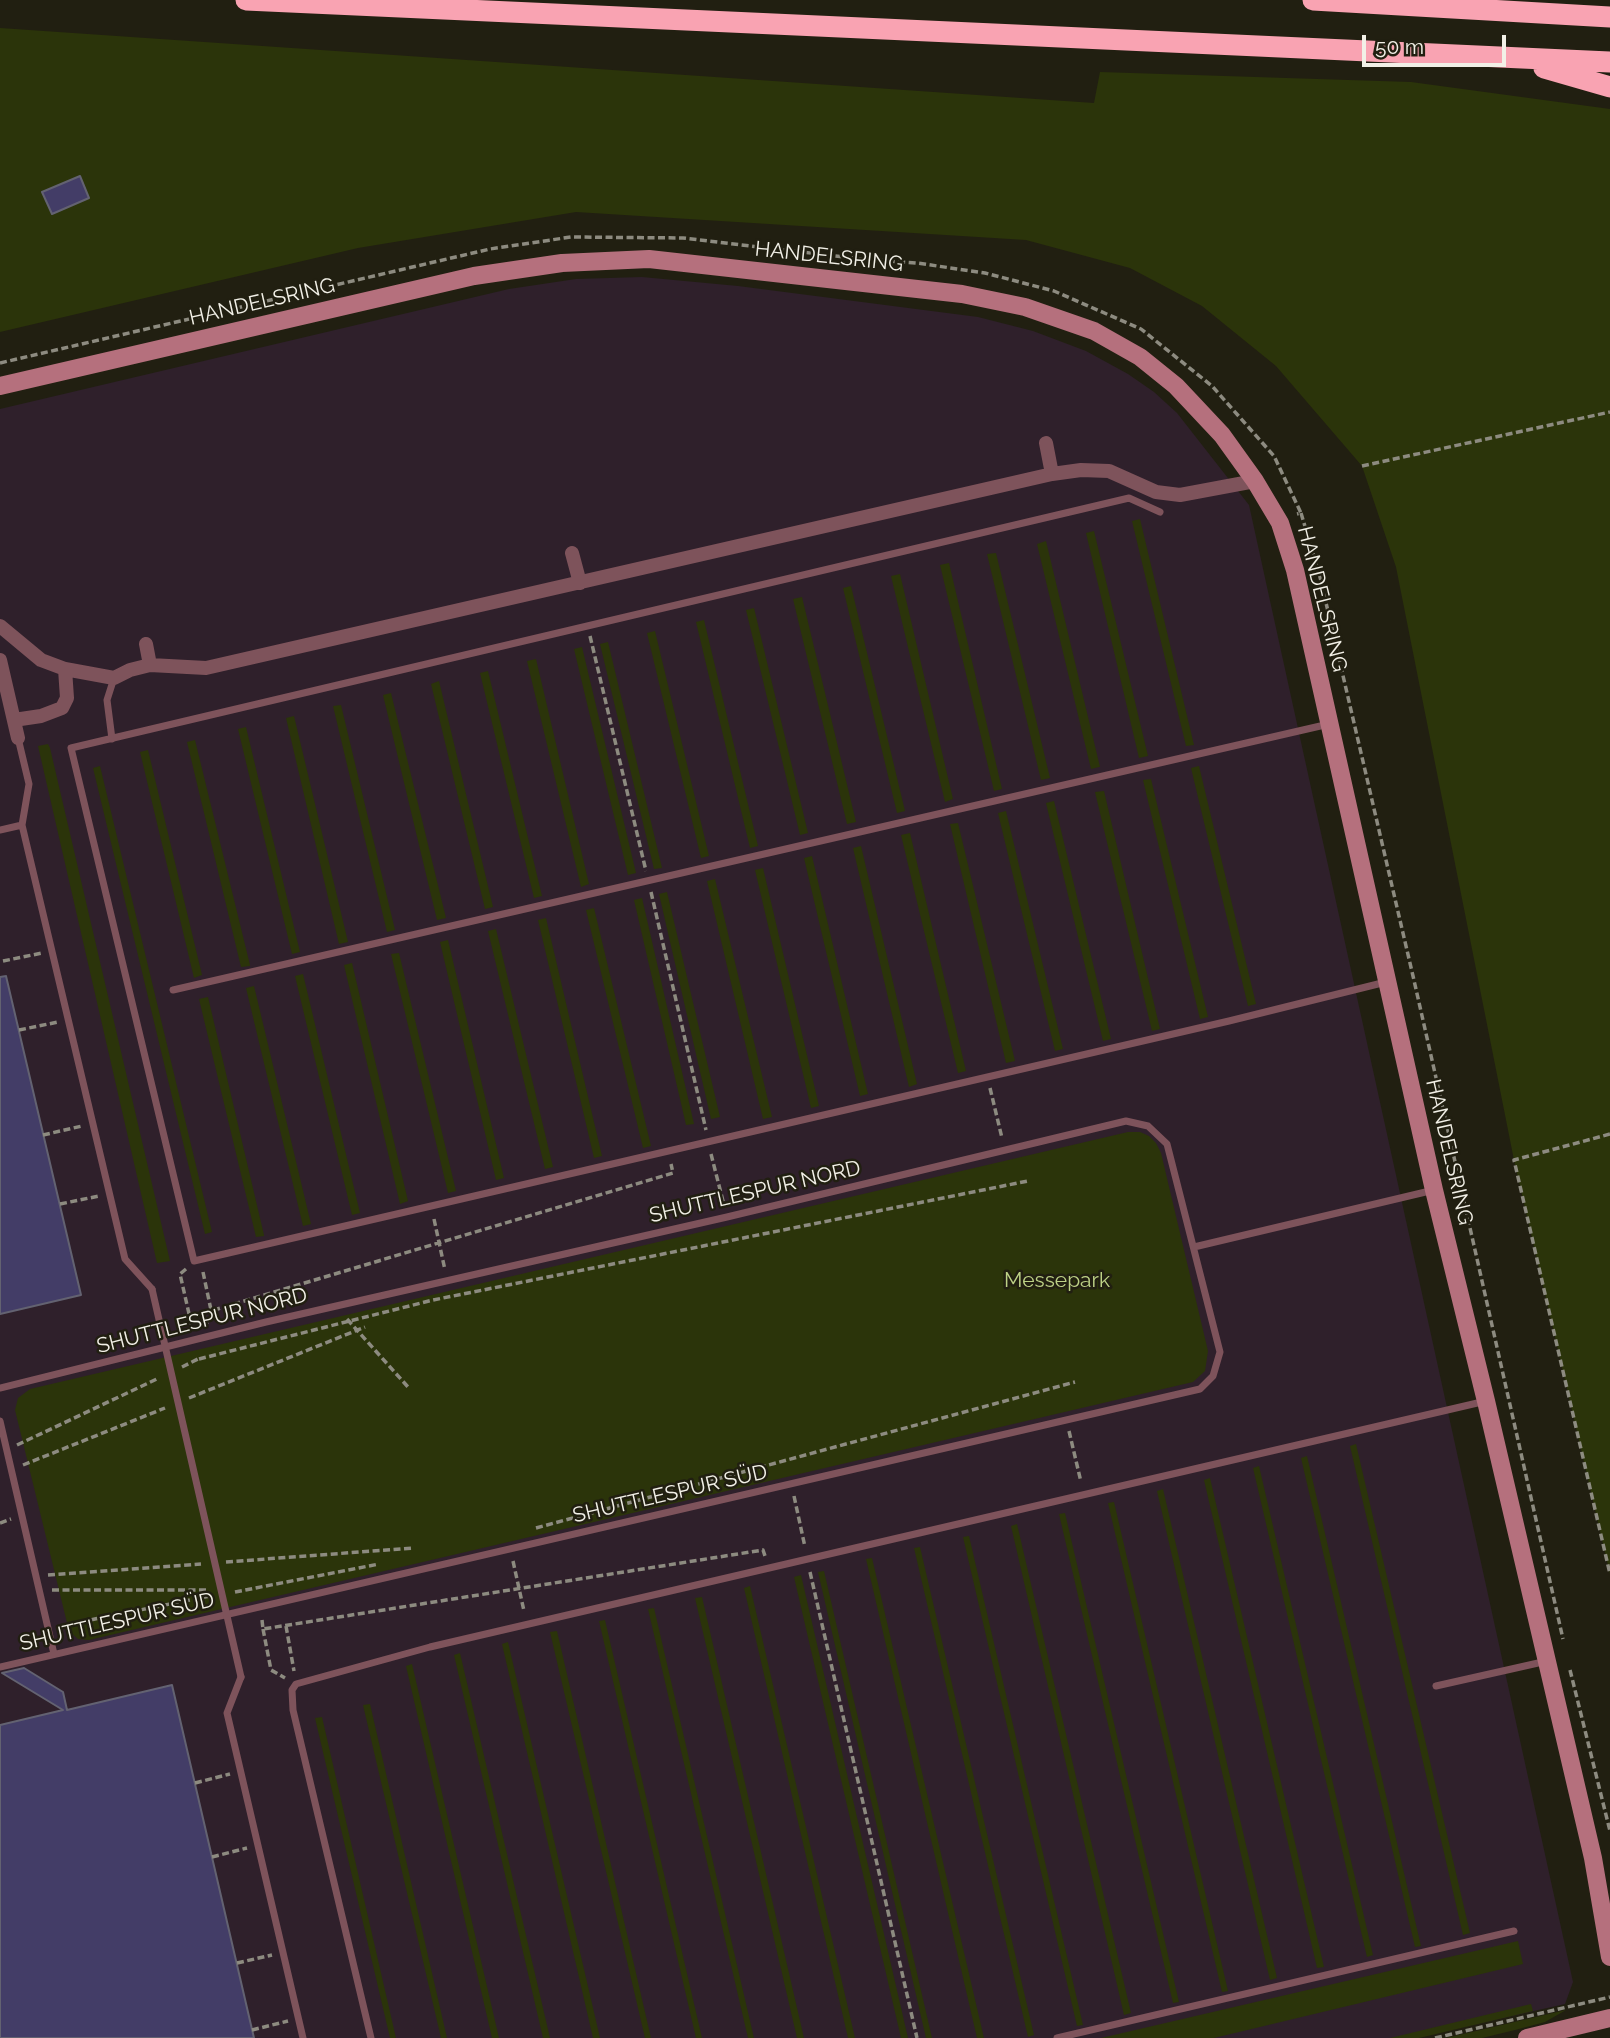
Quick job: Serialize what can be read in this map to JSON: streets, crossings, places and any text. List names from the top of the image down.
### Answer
{
  "streets": {
    "main road": ["HANDELSRING"],
    "lane": ["SHUTTLESPUR NORD", "SHUTTLESPUR SÜD"]
  },
  "crossings": [
    ["SHUTTLESPUR NORD", "SHUTTLESPUR SÜD"]
  ],
  "parks": ["Messepark"],
  "scale_bar": "50 m"
}
